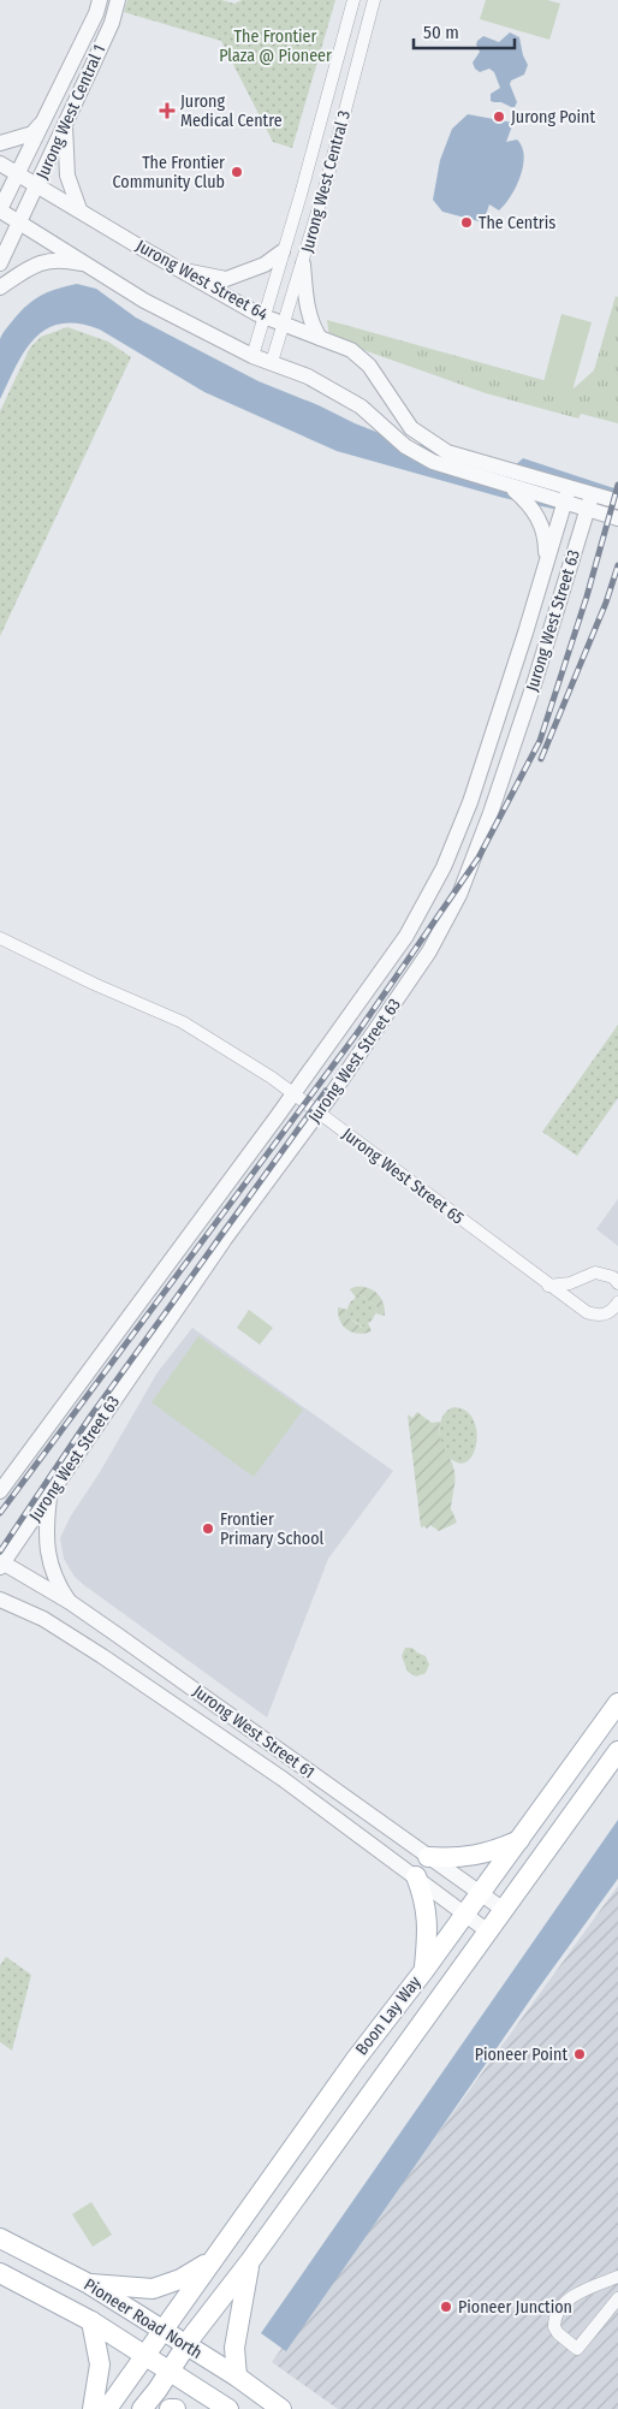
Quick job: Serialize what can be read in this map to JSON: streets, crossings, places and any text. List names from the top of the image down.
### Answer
{
  "streets": {
    "main road": ["Boon Lay Way", "Pioneer Road North"],
    "street": [
      "Jurong West Central 1",
      "Jurong West Central 3",
      "Jurong West Street 64",
      "Jurong West Street 63",
      "Jurong West Street 65",
      "Jurong West Street 61"
    ]
  },
  "crossings": [
    ["Jurong West Central 1", "Jurong West Street 64"],
    ["Jurong West Central 3", "Jurong West Street 64"],
    ["Jurong West Street 64", "Jurong West Street 63"],
    ["Jurong West Street 63", "Jurong West Street 65"],
    ["Jurong West Street 63", "Jurong West Street 61"],
    ["Jurong West Street 61", "Boon Lay Way"],
    ["Boon Lay Way", "Pioneer Road North"]
  ],
  "parks": ["The Frontier Plaza @ Pioneer"],
  "places": {
    "health": ["Jurong Medical Centre"],
    "other": [
      "Jurong Point",
      "The Frontier Community Club",
      "The Centris",
      "Frontier Primary School",
      "Pioneer Point",
      "Pioneer Junction"
    ]
  },
  "scale_bar": "50 m"
}
